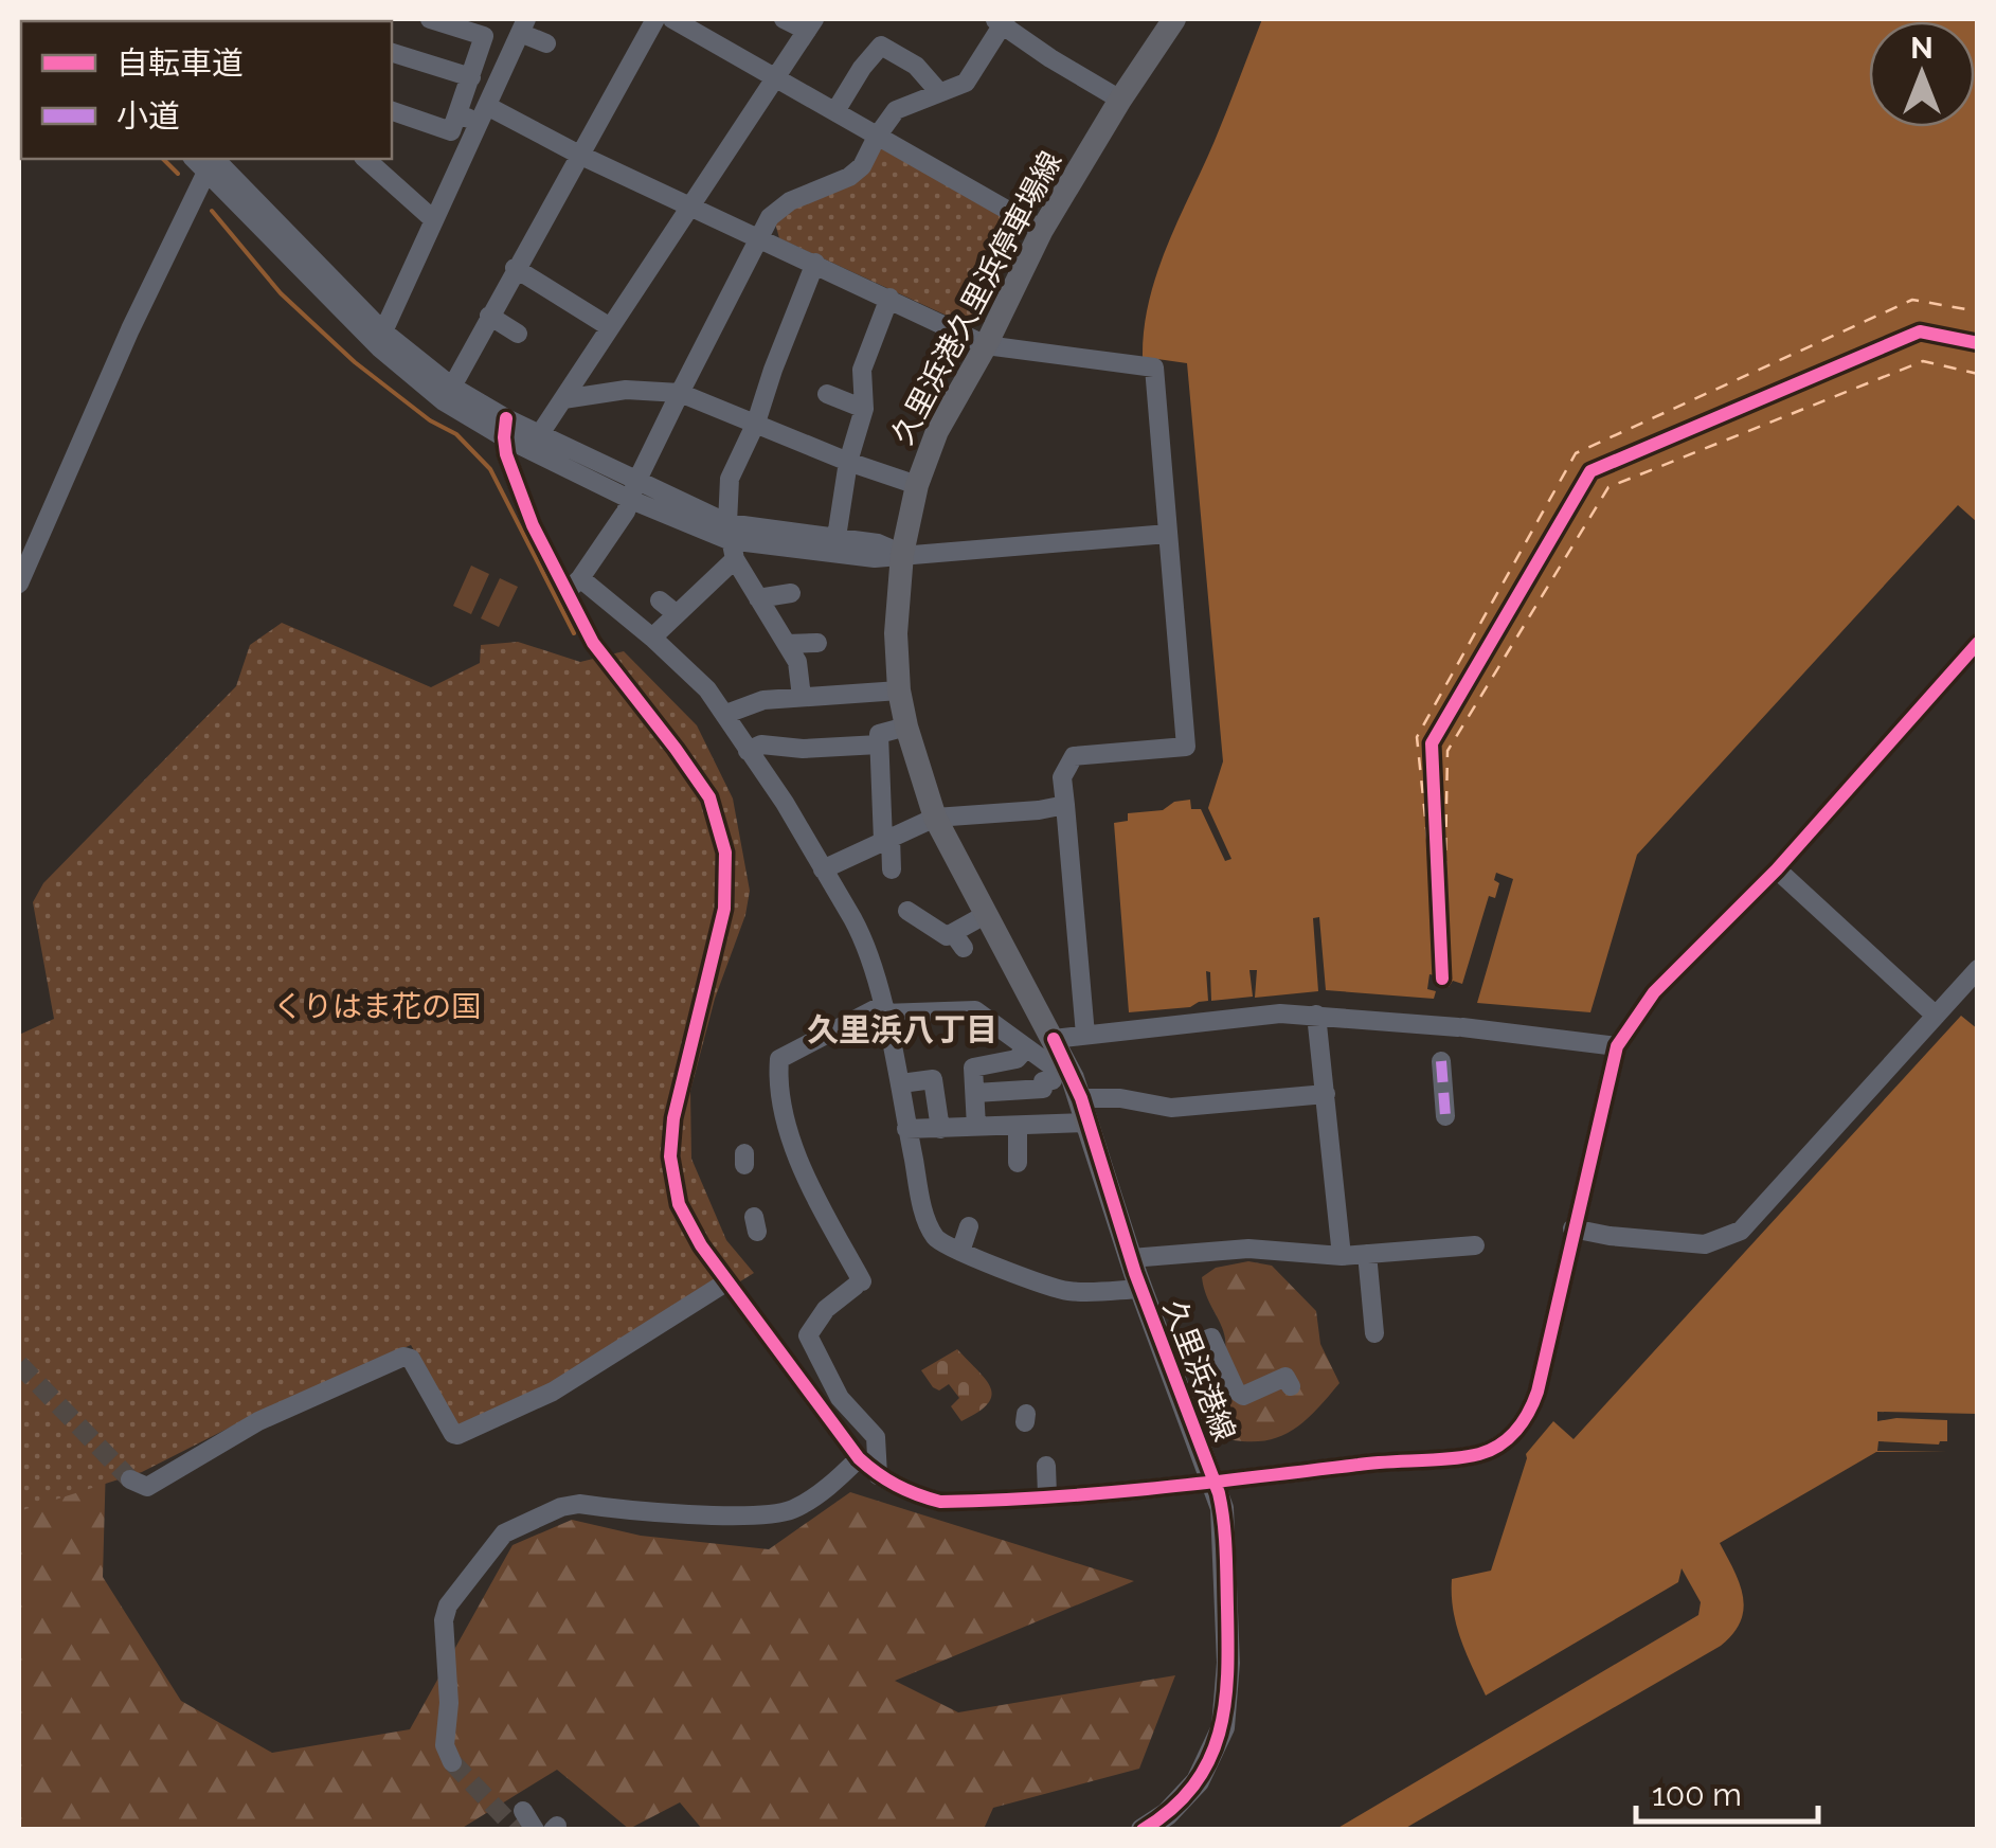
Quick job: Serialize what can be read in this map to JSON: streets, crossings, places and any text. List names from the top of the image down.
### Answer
{
  "streets": {
    "main road": ["久里浜港久里浜停車場線", "久里浜港線"]
  },
  "crossings": [
    ["久里浜港久里浜停車場線", "久里浜港線"]
  ],
  "districts": ["久里浜八丁目"],
  "parks": ["くりはま花の国"],
  "legend": ["自転車道", "小道"],
  "scale_bar": "100 m",
  "north": "top"
}
